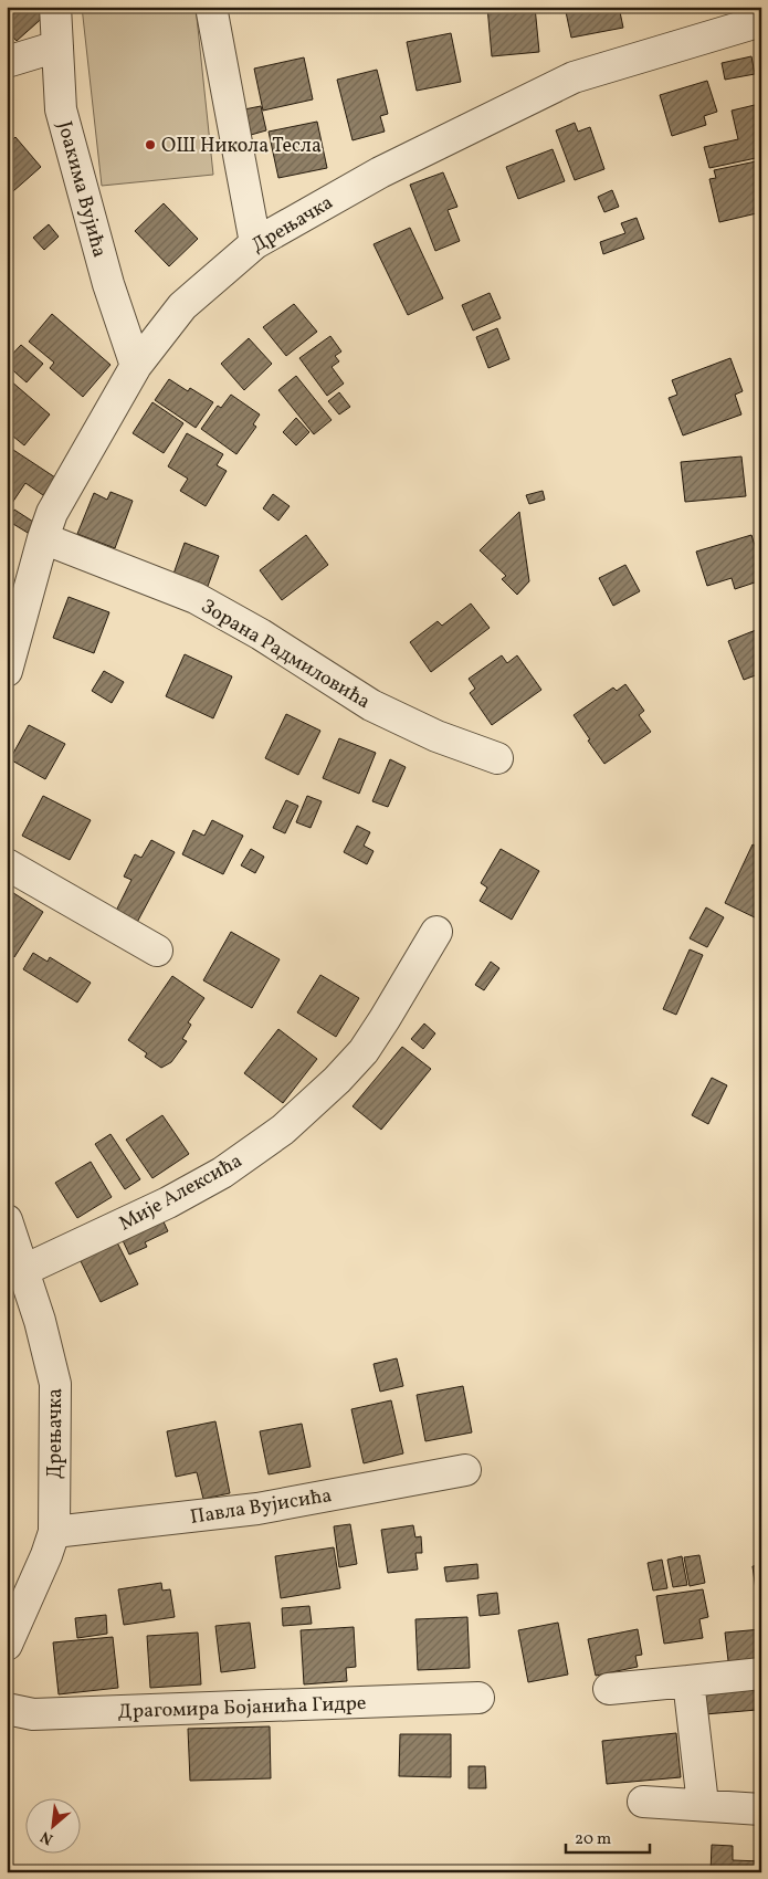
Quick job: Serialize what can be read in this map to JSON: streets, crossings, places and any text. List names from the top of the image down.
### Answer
{
  "streets": {
    "street": [
      "Јоакима Вујића",
      "Дрењачка",
      "Зорана Радмиловића",
      "Мије Алексића",
      "Павла Вујисића",
      "Драгомира Бојанића Гидре"
    ]
  },
  "crossings": [
    ["Јоакима Вујића", "Дрењачка"],
    ["Дрењачка", "Зорана Радмиловића"],
    ["Дрењачка", "Мије Алексића"],
    ["Дрењачка", "Павла Вујисића"]
  ],
  "places": ["ОШ Никола Тесла"],
  "scale_bar": "20 m",
  "north": "bottom left"
}
